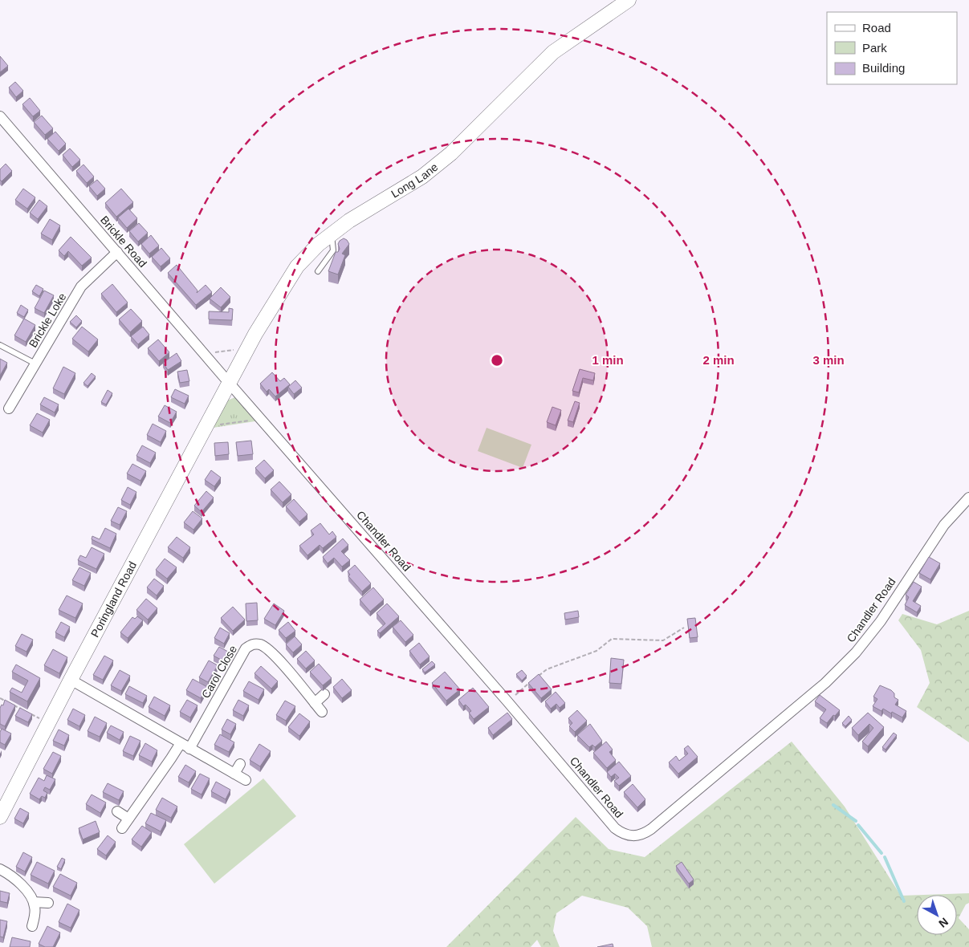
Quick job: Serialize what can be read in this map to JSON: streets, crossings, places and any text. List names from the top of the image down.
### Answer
{
  "streets": {
    "street": [
      "Long Lane",
      "Brickle Road",
      "Brickle Loke",
      "Chandler Road",
      "Poringland Road",
      "Carol Close"
    ]
  },
  "crossings": [
    ["Long Lane", "Brickle Road"],
    ["Long Lane", "Chandler Road"],
    ["Long Lane", "Poringland Road"],
    ["Brickle Road", "Brickle Loke"],
    ["Brickle Road", "Chandler Road"],
    ["Brickle Road", "Poringland Road"],
    ["Chandler Road", "Poringland Road"]
  ],
  "legend": ["Road", "Park", "Building"],
  "north": "bottom right",
  "rings": ["1 min", "2 min", "3 min"]
}
